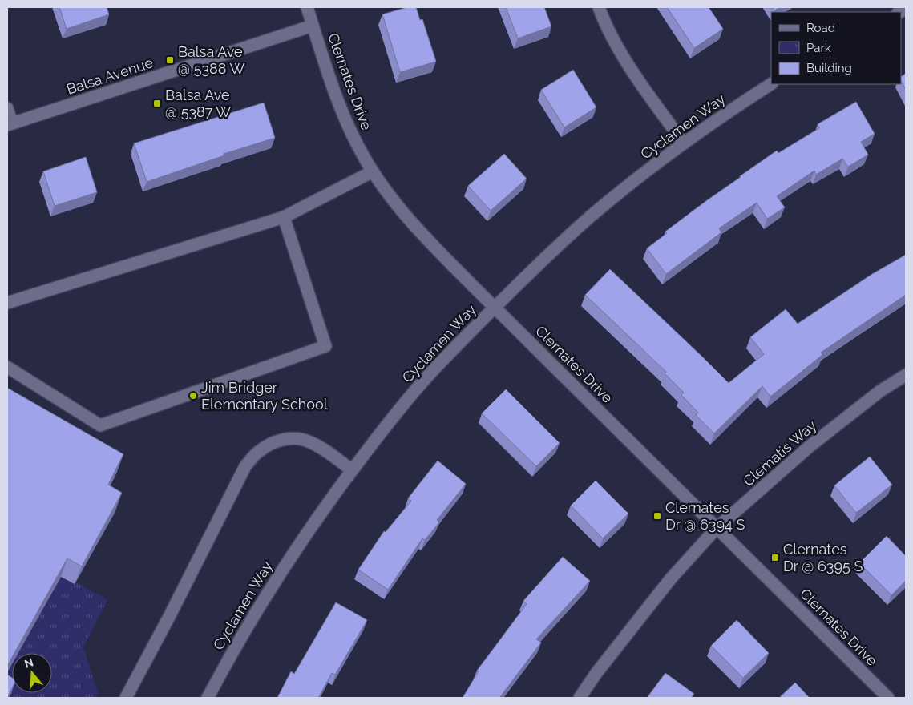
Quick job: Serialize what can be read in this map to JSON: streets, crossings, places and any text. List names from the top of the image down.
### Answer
{
  "streets": {
    "street": [
      "Balsa Avenue",
      "Clernates Drive",
      "Cyclamen Way",
      "Clematis Way"
    ]
  },
  "crossings": [
    ["Balsa Avenue", "Clernates Drive"],
    ["Clernates Drive", "Cyclamen Way"],
    ["Clernates Drive", "Clematis Way"]
  ],
  "places": {
    "transit": [
      "Balsa Ave @ 5388 W",
      "Balsa Ave @ 5387 W",
      "Clernates Dr @ 6394 S",
      "Clernates Dr @ 6395 S"
    ],
    "other": ["Jim Bridger Elementary School"]
  },
  "legend": ["Road", "Park", "Building"],
  "north": "top"
}
